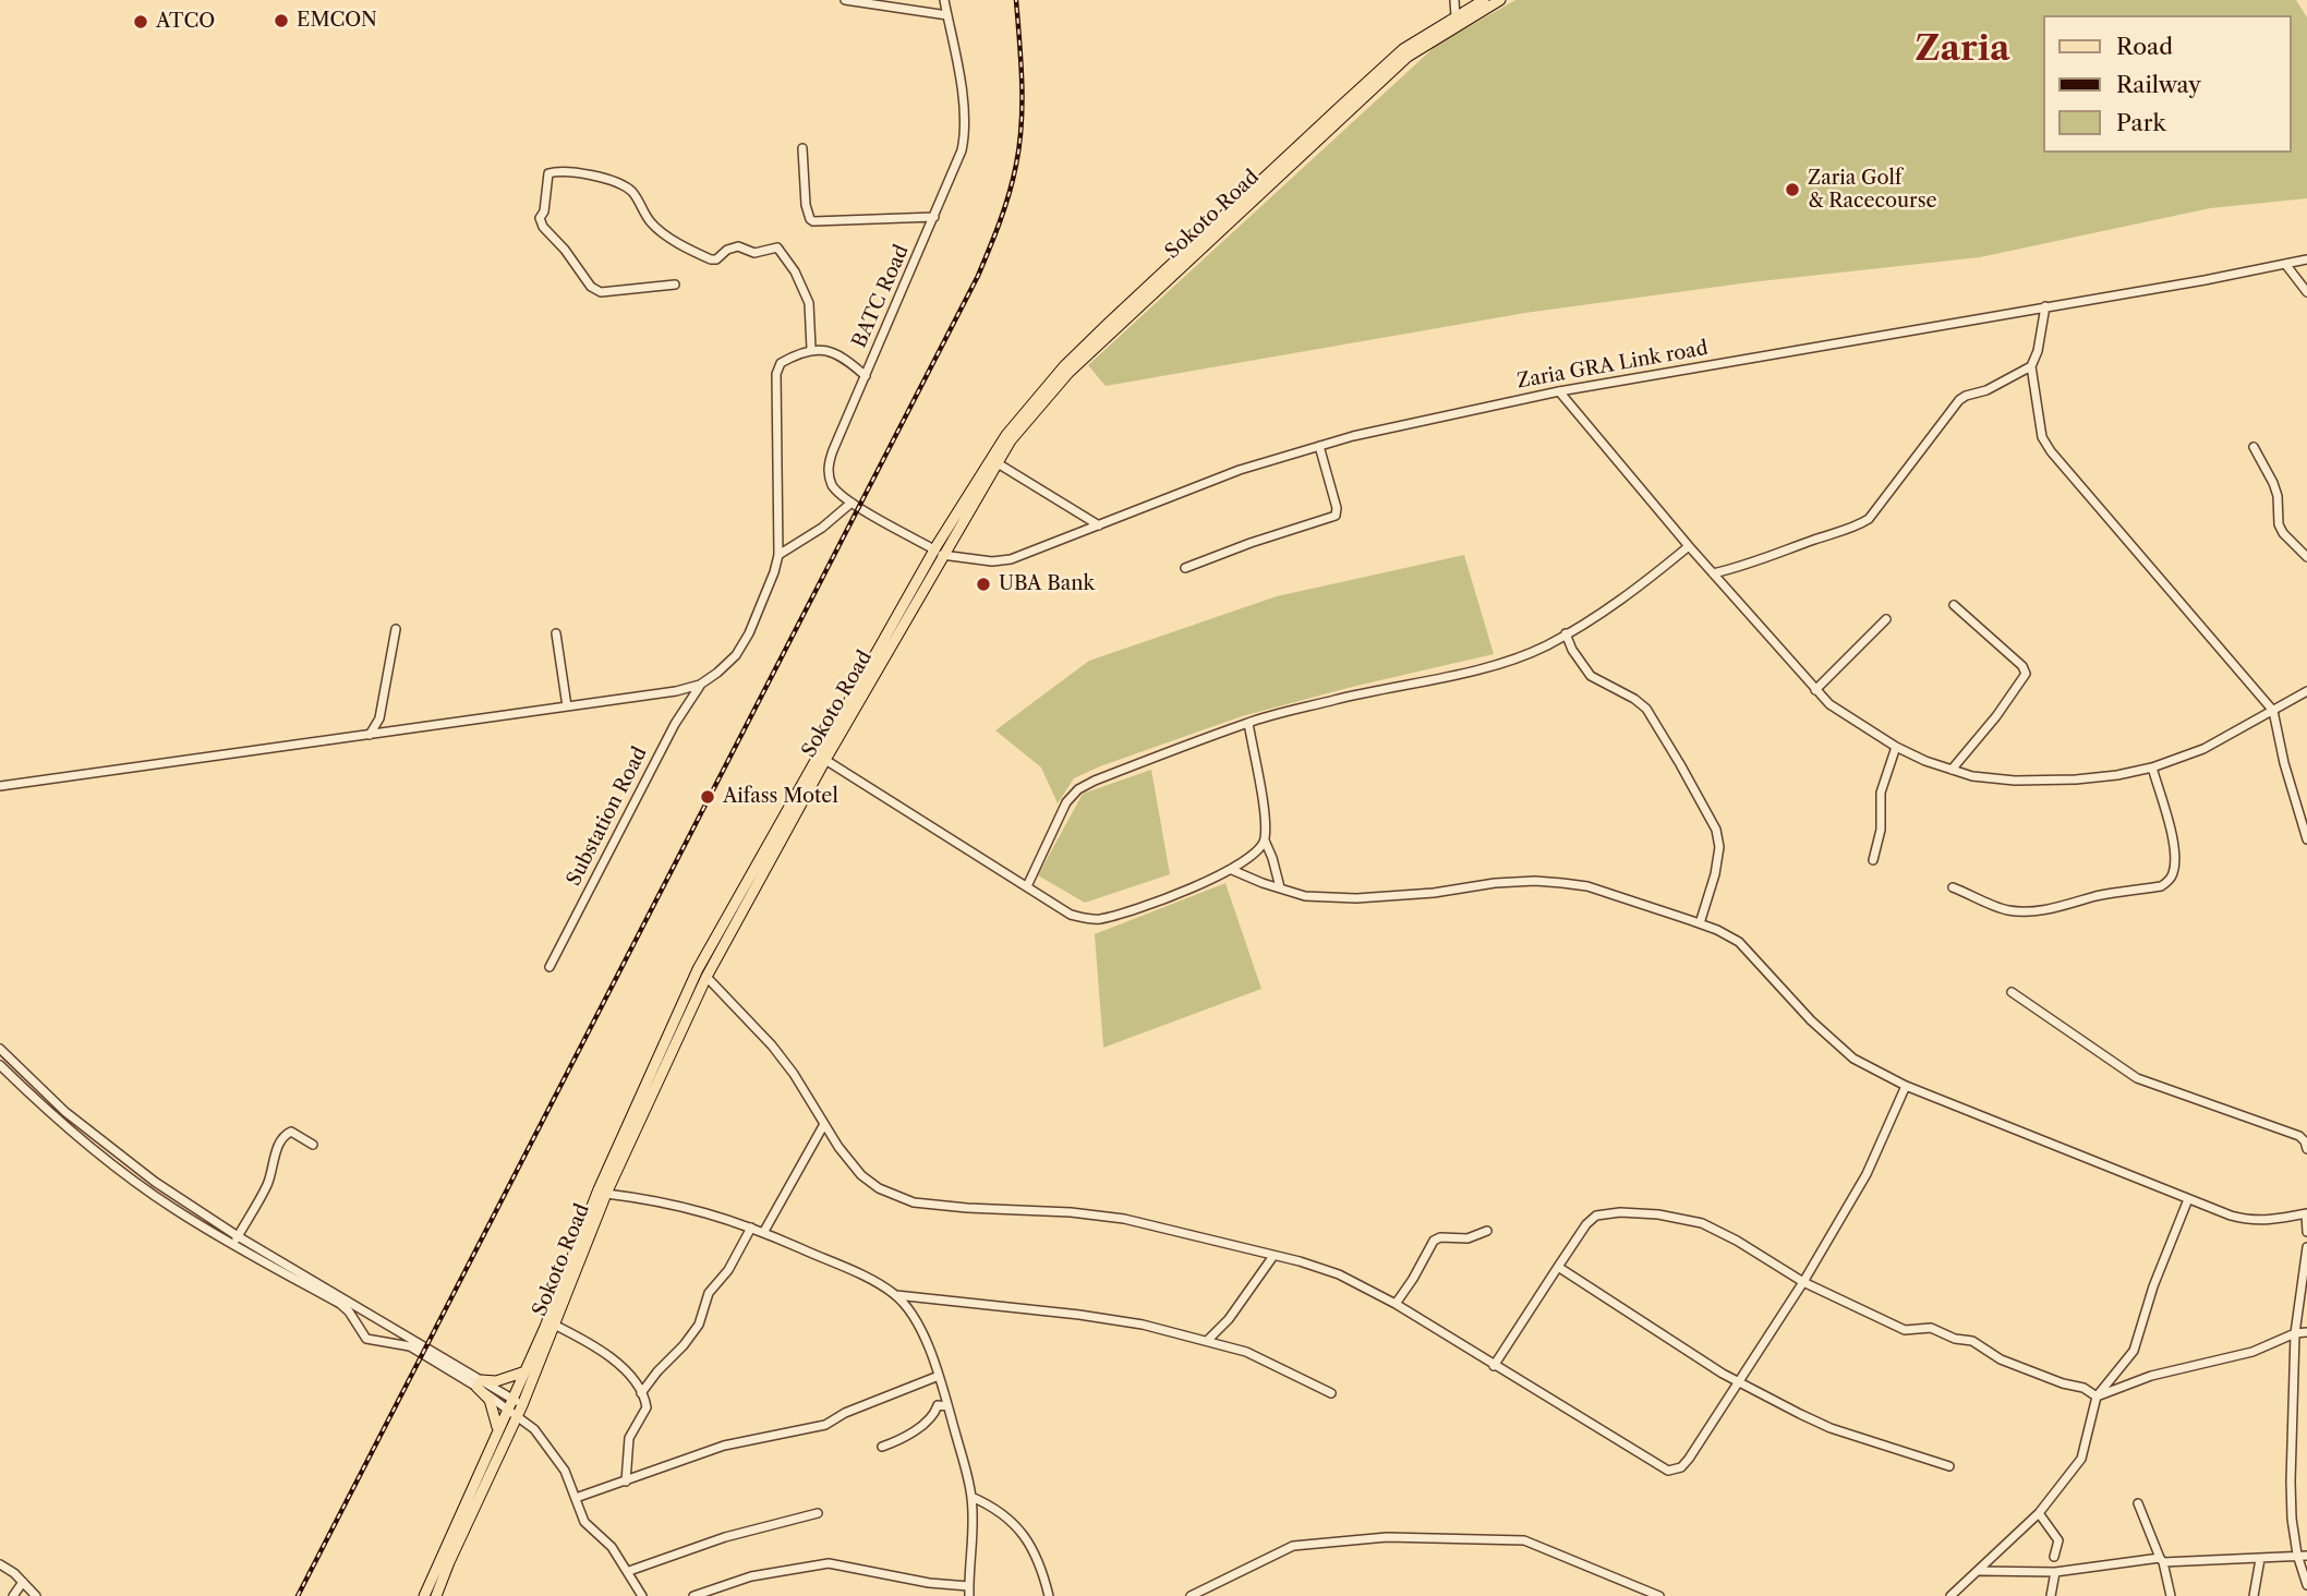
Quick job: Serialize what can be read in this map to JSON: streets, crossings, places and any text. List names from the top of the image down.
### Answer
{
  "streets": {
    "main road": ["Sokoto Road"],
    "street": ["BATC Road", "Zaria GRA Link road", "Substation Road"]
  },
  "crossings": [
    ["Sokoto Road", "BATC Road"],
    ["Sokoto Road", "Zaria GRA Link road"],
    ["BATC Road", "Zaria GRA Link road"]
  ],
  "districts": ["Zaria"],
  "places": [
    "EMCON",
    "ATCO",
    "Zaria Golf & Racecourse",
    "UBA Bank",
    "Aifass Motel"
  ],
  "legend": ["Road", "Railway", "Park"]
}
